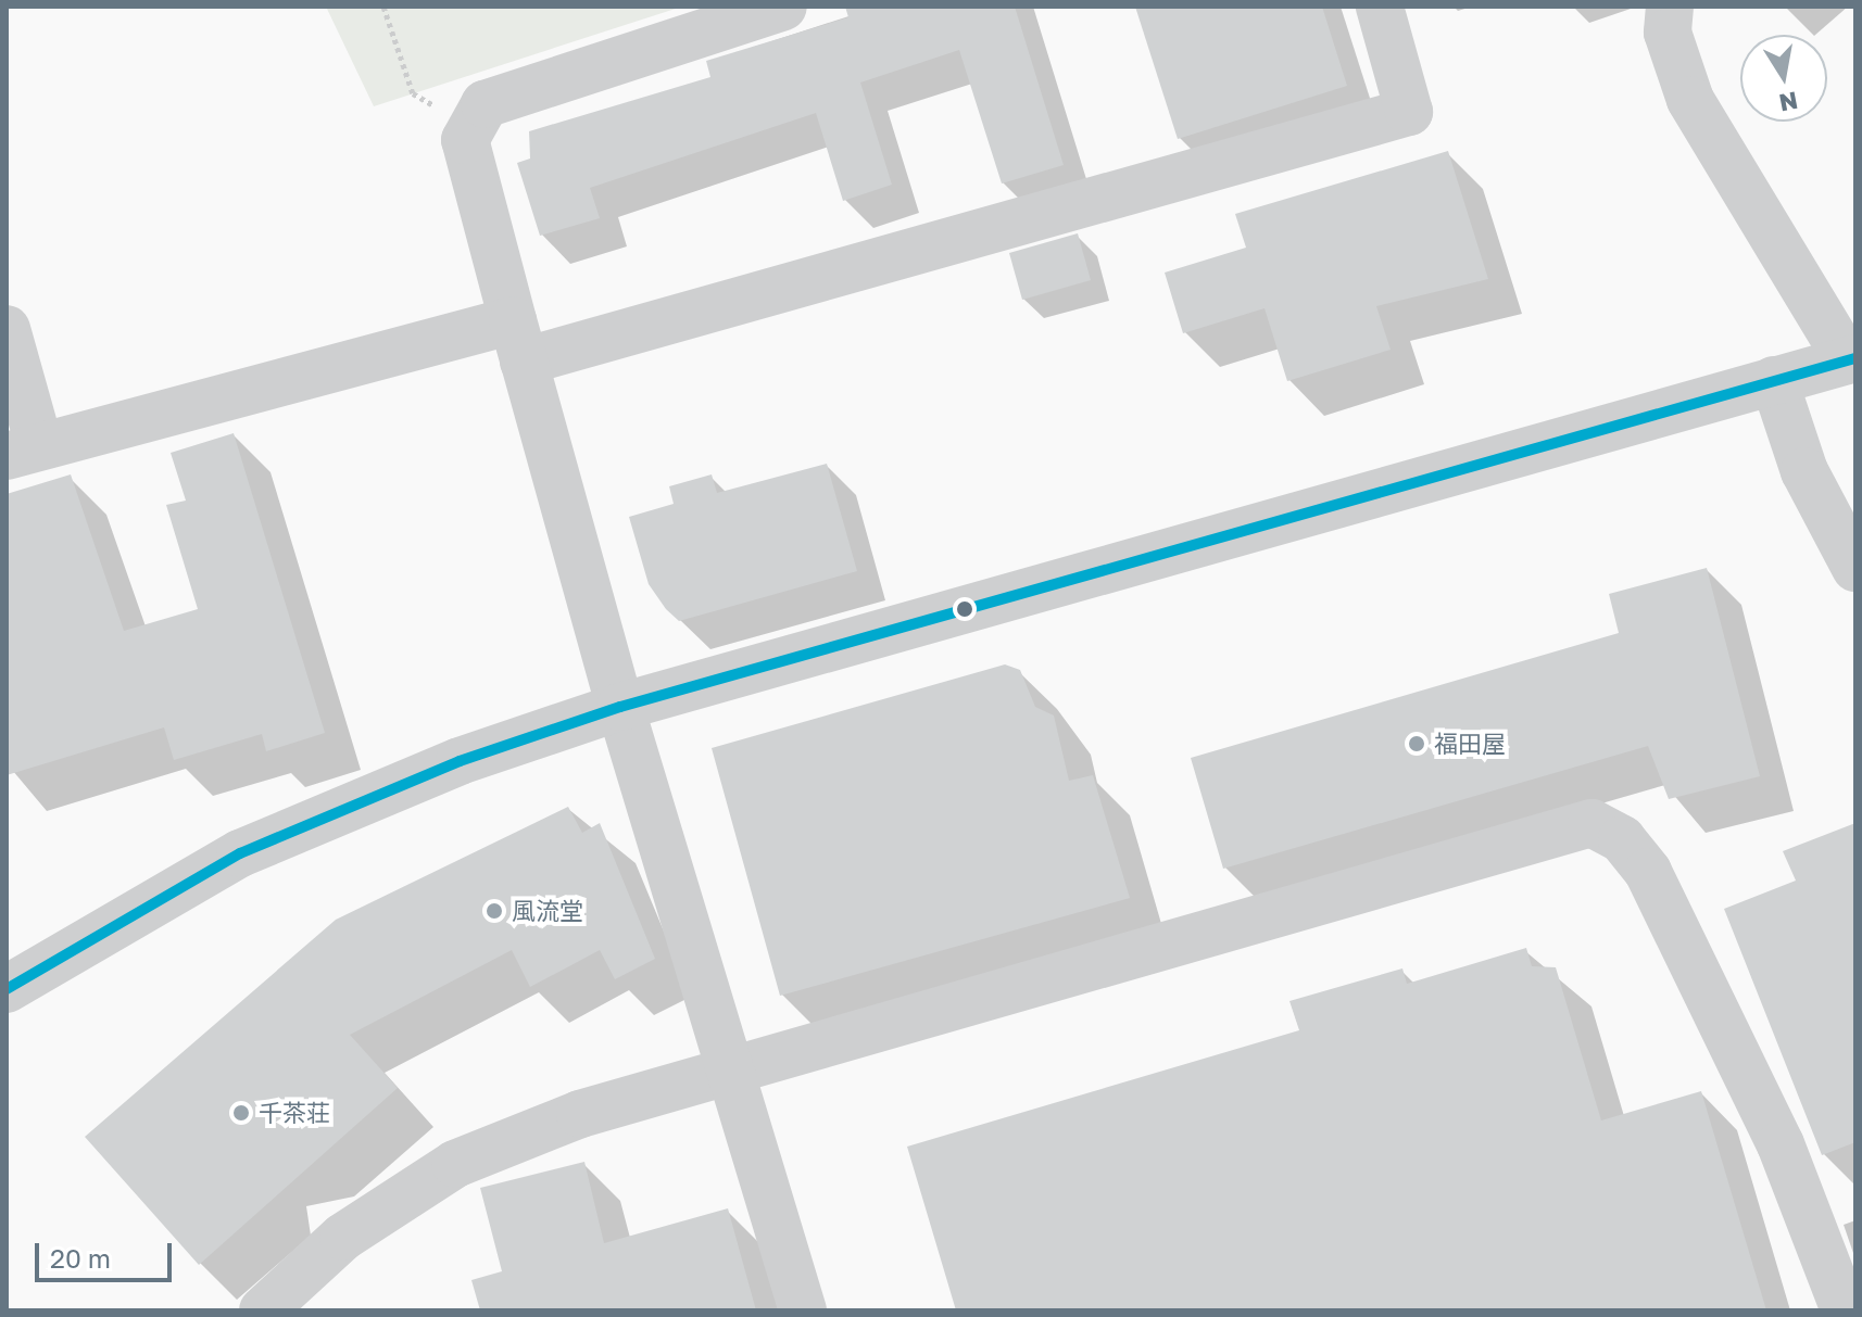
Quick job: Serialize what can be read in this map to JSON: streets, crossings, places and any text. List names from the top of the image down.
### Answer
{
  "places": ["福田屋", "風流堂", "千茶荘"],
  "scale_bar": "20 m",
  "north": "bottom"
}
